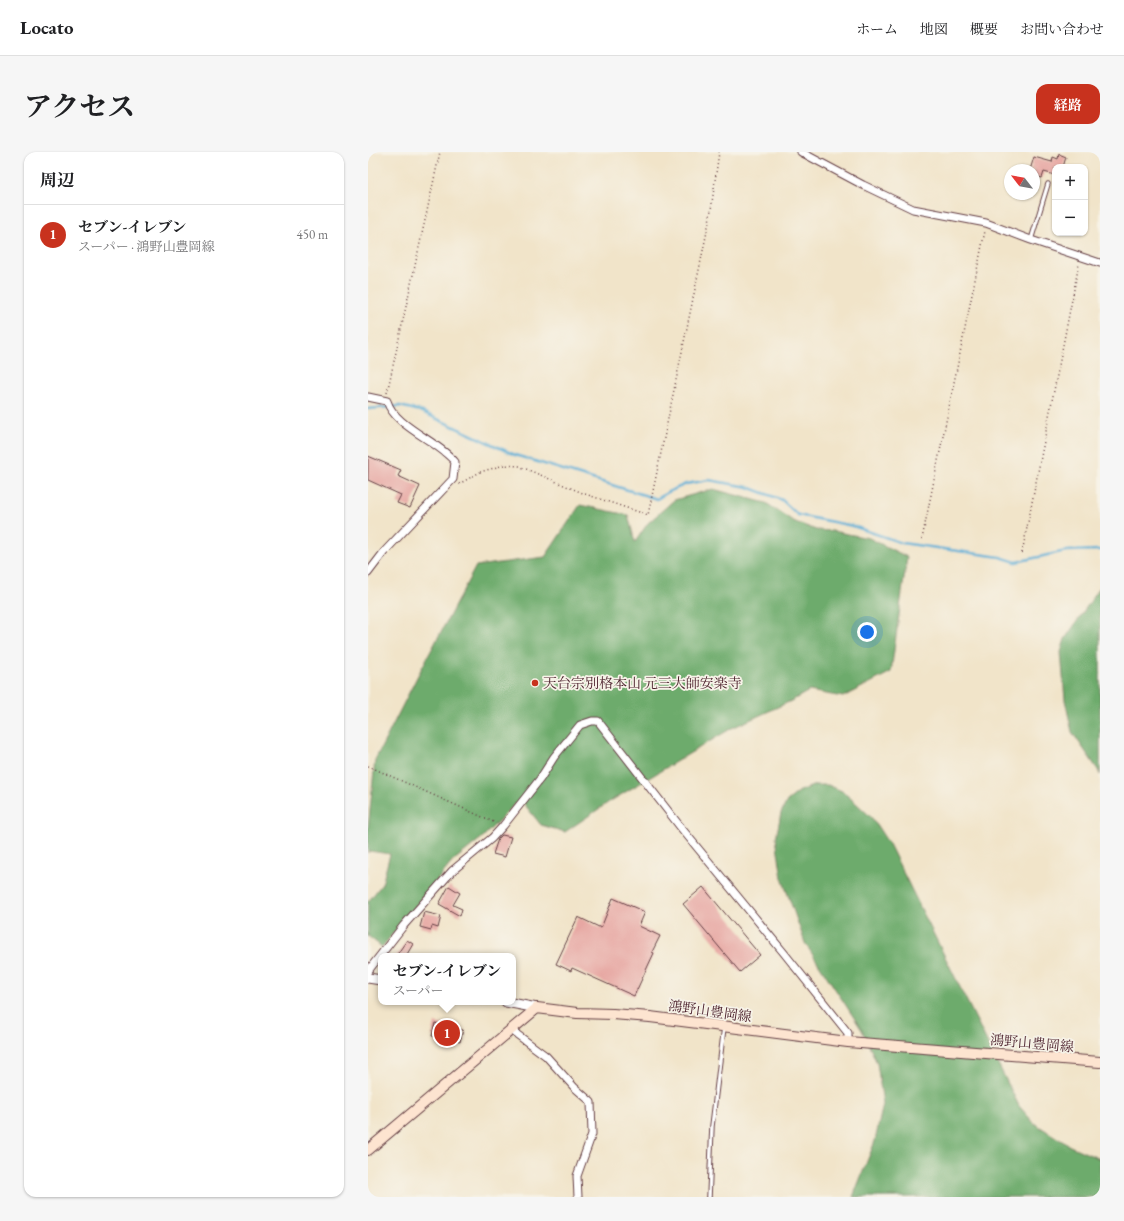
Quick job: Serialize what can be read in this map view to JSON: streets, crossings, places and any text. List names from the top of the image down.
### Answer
{
  "streets": {
    "main road": ["鴻野山豊岡線"]
  },
  "places": ["天台宗別格本山 元三大師安楽寺"],
  "north": "top left",
  "page": {
    "header": "Locato",
    "nav": [
      "ホーム",
      "地図",
      "概要",
      "お問い合わせ"
    ],
    "title": "アクセス",
    "buttons": "経路",
    "heading": "周辺",
    "map_buttons": ["+", "−"],
    "list": [
      {
        "mark": "1",
        "name": "セブン-イレブン",
        "note": "スーパー · 鴻野山豊岡線",
        "value": "450 m"
      }
    ],
    "popup": ["セブン-イレブン", "スーパー"],
    "pins": "1"
  }
}
